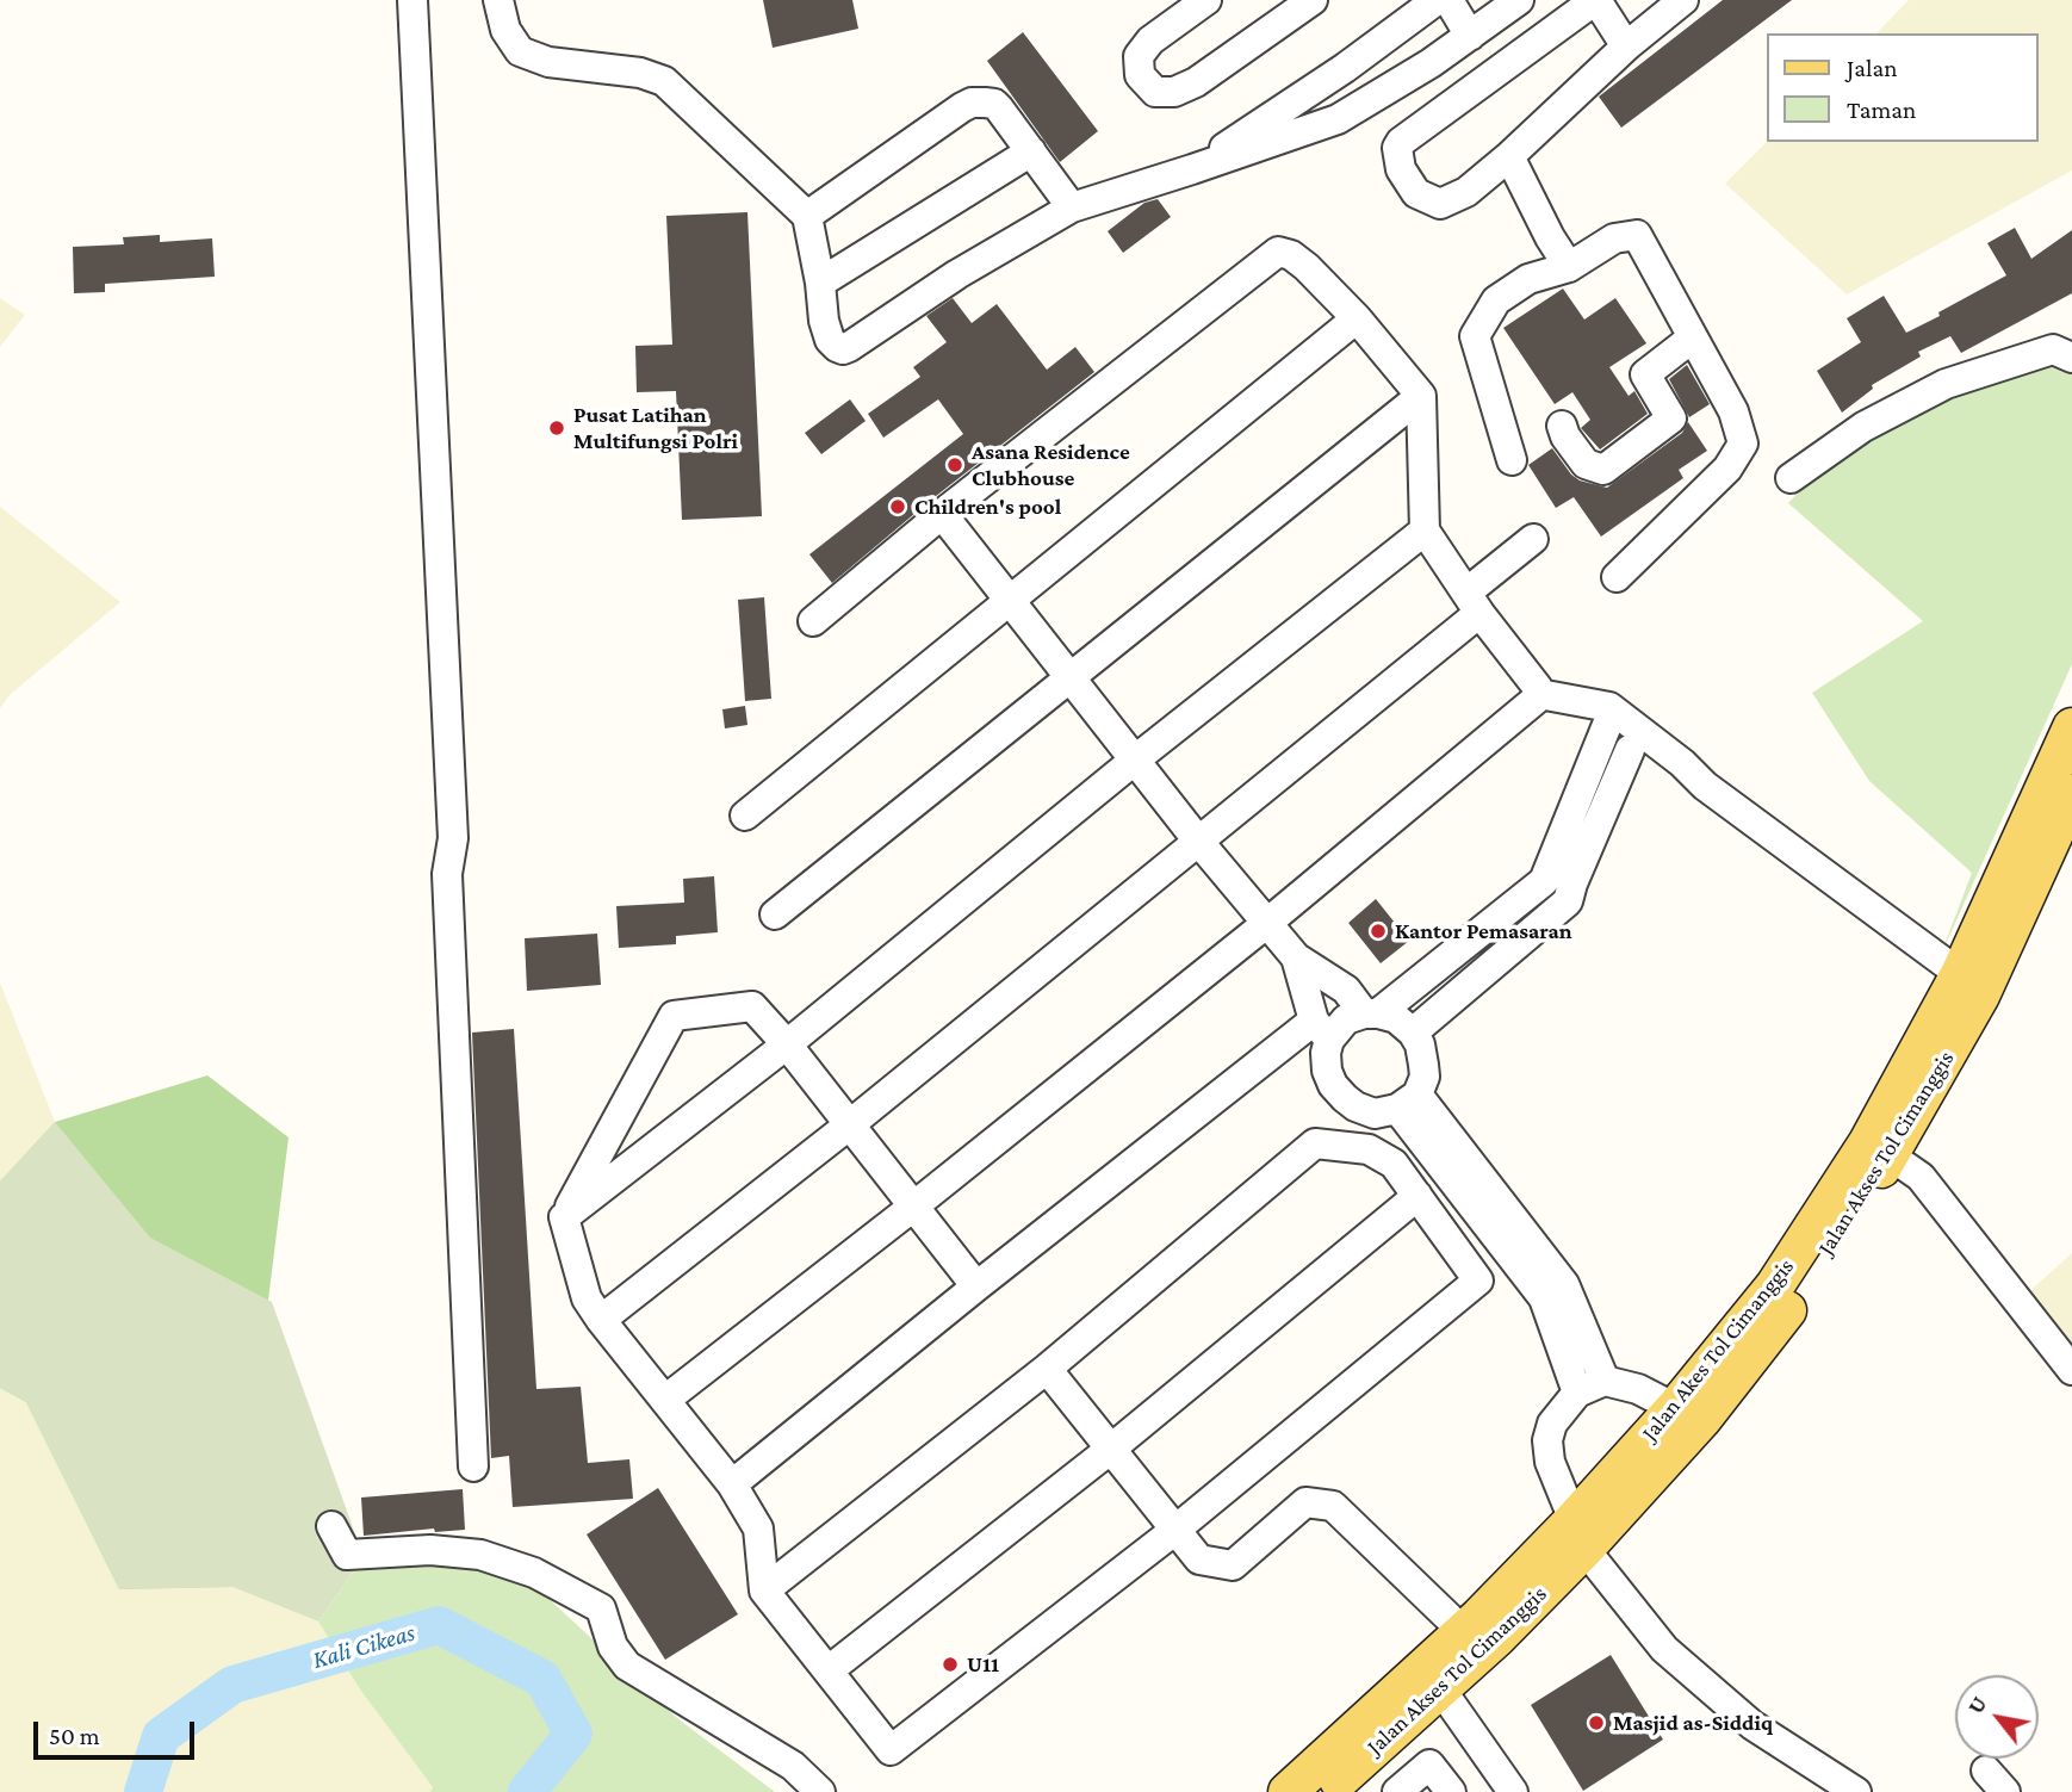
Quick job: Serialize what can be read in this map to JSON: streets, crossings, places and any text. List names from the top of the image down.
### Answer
{
  "streets": {
    "main road": ["Jalan Akses Tol Cimanggis", "Jalan Akes Tol Cimanggis"]
  },
  "crossings": [
    ["Jalan Akses Tol Cimanggis", "Jalan Akes Tol Cimanggis"]
  ],
  "water": ["Kali Cikeas"],
  "places": [
    "Pusat Latihan Multifungsi Polri",
    "Asana Residence Clubhouse",
    "Children's pool",
    "Kantor Pemasaran",
    "U11",
    "Masjid as-Siddiq"
  ],
  "legend": ["Jalan", "Taman"],
  "scale_bar": "50 m",
  "north": "top left"
}
